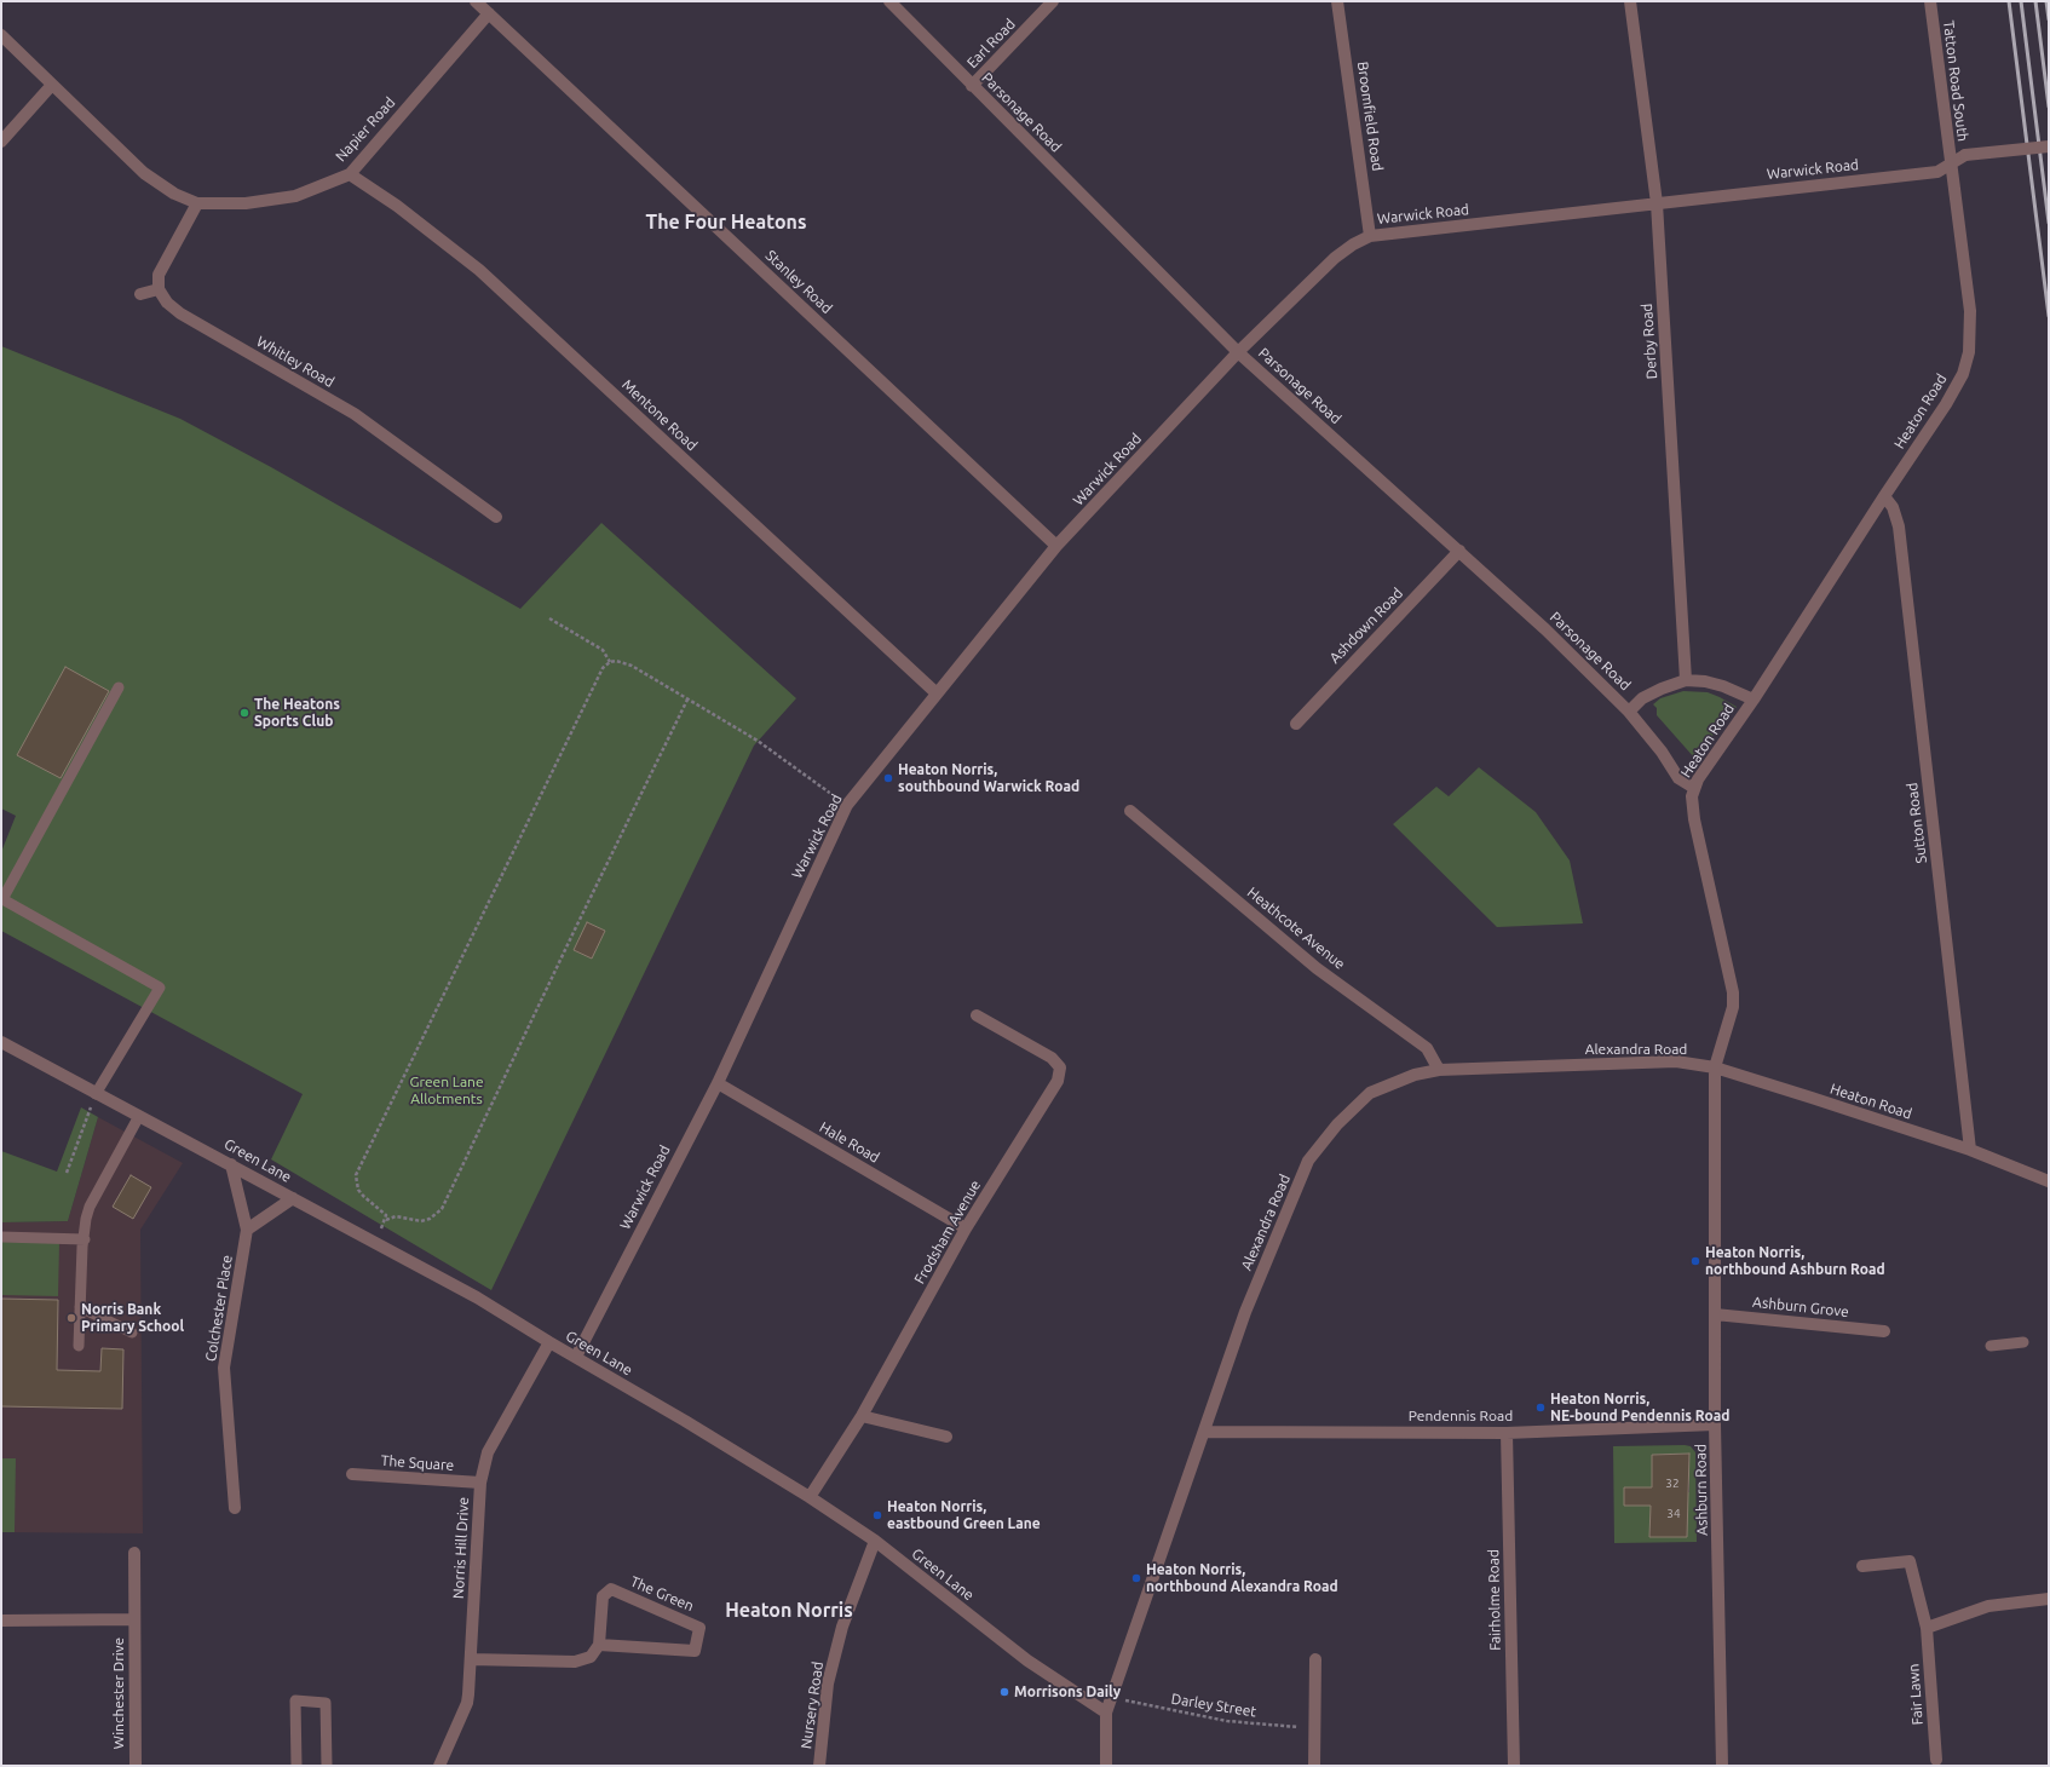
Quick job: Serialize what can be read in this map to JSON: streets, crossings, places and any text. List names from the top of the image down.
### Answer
{
  "streets": {
    "street": [
      "Earl Road",
      "Tatton Road South",
      "Parsonage Road",
      "Broomfield Road",
      "Napier Road",
      "Warwick Road",
      "Stanley Road",
      "Derby Road",
      "Whitley Road",
      "Heaton Road",
      "Mentone Road",
      "Ashdown Road",
      "Sutton Road",
      "Heathcote Avenue",
      "Alexandra Road",
      "Hale Road",
      "Green Lane",
      "Frodsham Avenue",
      "Ashburn Grove",
      "Colchester Place",
      "Pendennis Road",
      "The Square",
      "Ashburn Road",
      "Norris Hill Drive",
      "The Green",
      "Fairholme Road",
      "Winchester Drive",
      "Fair Lawn",
      "Nursery Road"
    ],
    "path": ["Darley Street"]
  },
  "crossings": [
    ["Earl Road", "Parsonage Road"],
    ["Tatton Road South", "Warwick Road"],
    ["Tatton Road South", "Heaton Road"],
    ["Parsonage Road", "Warwick Road"],
    ["Parsonage Road", "Heaton Road"],
    ["Parsonage Road", "Ashdown Road"],
    ["Broomfield Road", "Warwick Road"],
    ["Napier Road", "Stanley Road"],
    ["Napier Road", "Mentone Road"],
    ["Warwick Road", "Stanley Road"],
    ["Warwick Road", "Derby Road"],
    ["Warwick Road", "Heaton Road"],
    ["Warwick Road", "Mentone Road"],
    ["Warwick Road", "Hale Road"],
    ["Warwick Road", "Green Lane"],
    ["Heaton Road", "Sutton Road"],
    ["Heaton Road", "Alexandra Road"],
    ["Heaton Road", "Ashburn Road"],
    ["Heathcote Avenue", "Alexandra Road"],
    ["Alexandra Road", "Green Lane"],
    ["Alexandra Road", "Pendennis Road"],
    ["Alexandra Road", "Ashburn Road"],
    ["Alexandra Road", "Darley Street"],
    ["Hale Road", "Frodsham Avenue"],
    ["Green Lane", "Frodsham Avenue"],
    ["Green Lane", "Colchester Place"],
    ["Green Lane", "Norris Hill Drive"],
    ["Green Lane", "Nursery Road"],
    ["Ashburn Grove", "Ashburn Road"],
    ["Pendennis Road", "Ashburn Road"],
    ["Pendennis Road", "Fairholme Road"],
    ["The Square", "Norris Hill Drive"]
  ],
  "districts": ["The Four Heatons", "Heaton Norris"],
  "parks": ["Green Lane Allotments"],
  "places": [
    "The Heatons Sports Club",
    "Heaton Norris, southbound Warwick Road",
    "Heaton Norris, northbound Ashburn Road",
    "Norris Bank Primary School",
    "Heaton Norris, NE-bound Pendennis Road",
    "Heaton Norris, eastbound Green Lane",
    "Heaton Norris, northbound Alexandra Road",
    "Morrisons Daily"
  ],
  "house_numbers": ["32", "34"]
}
